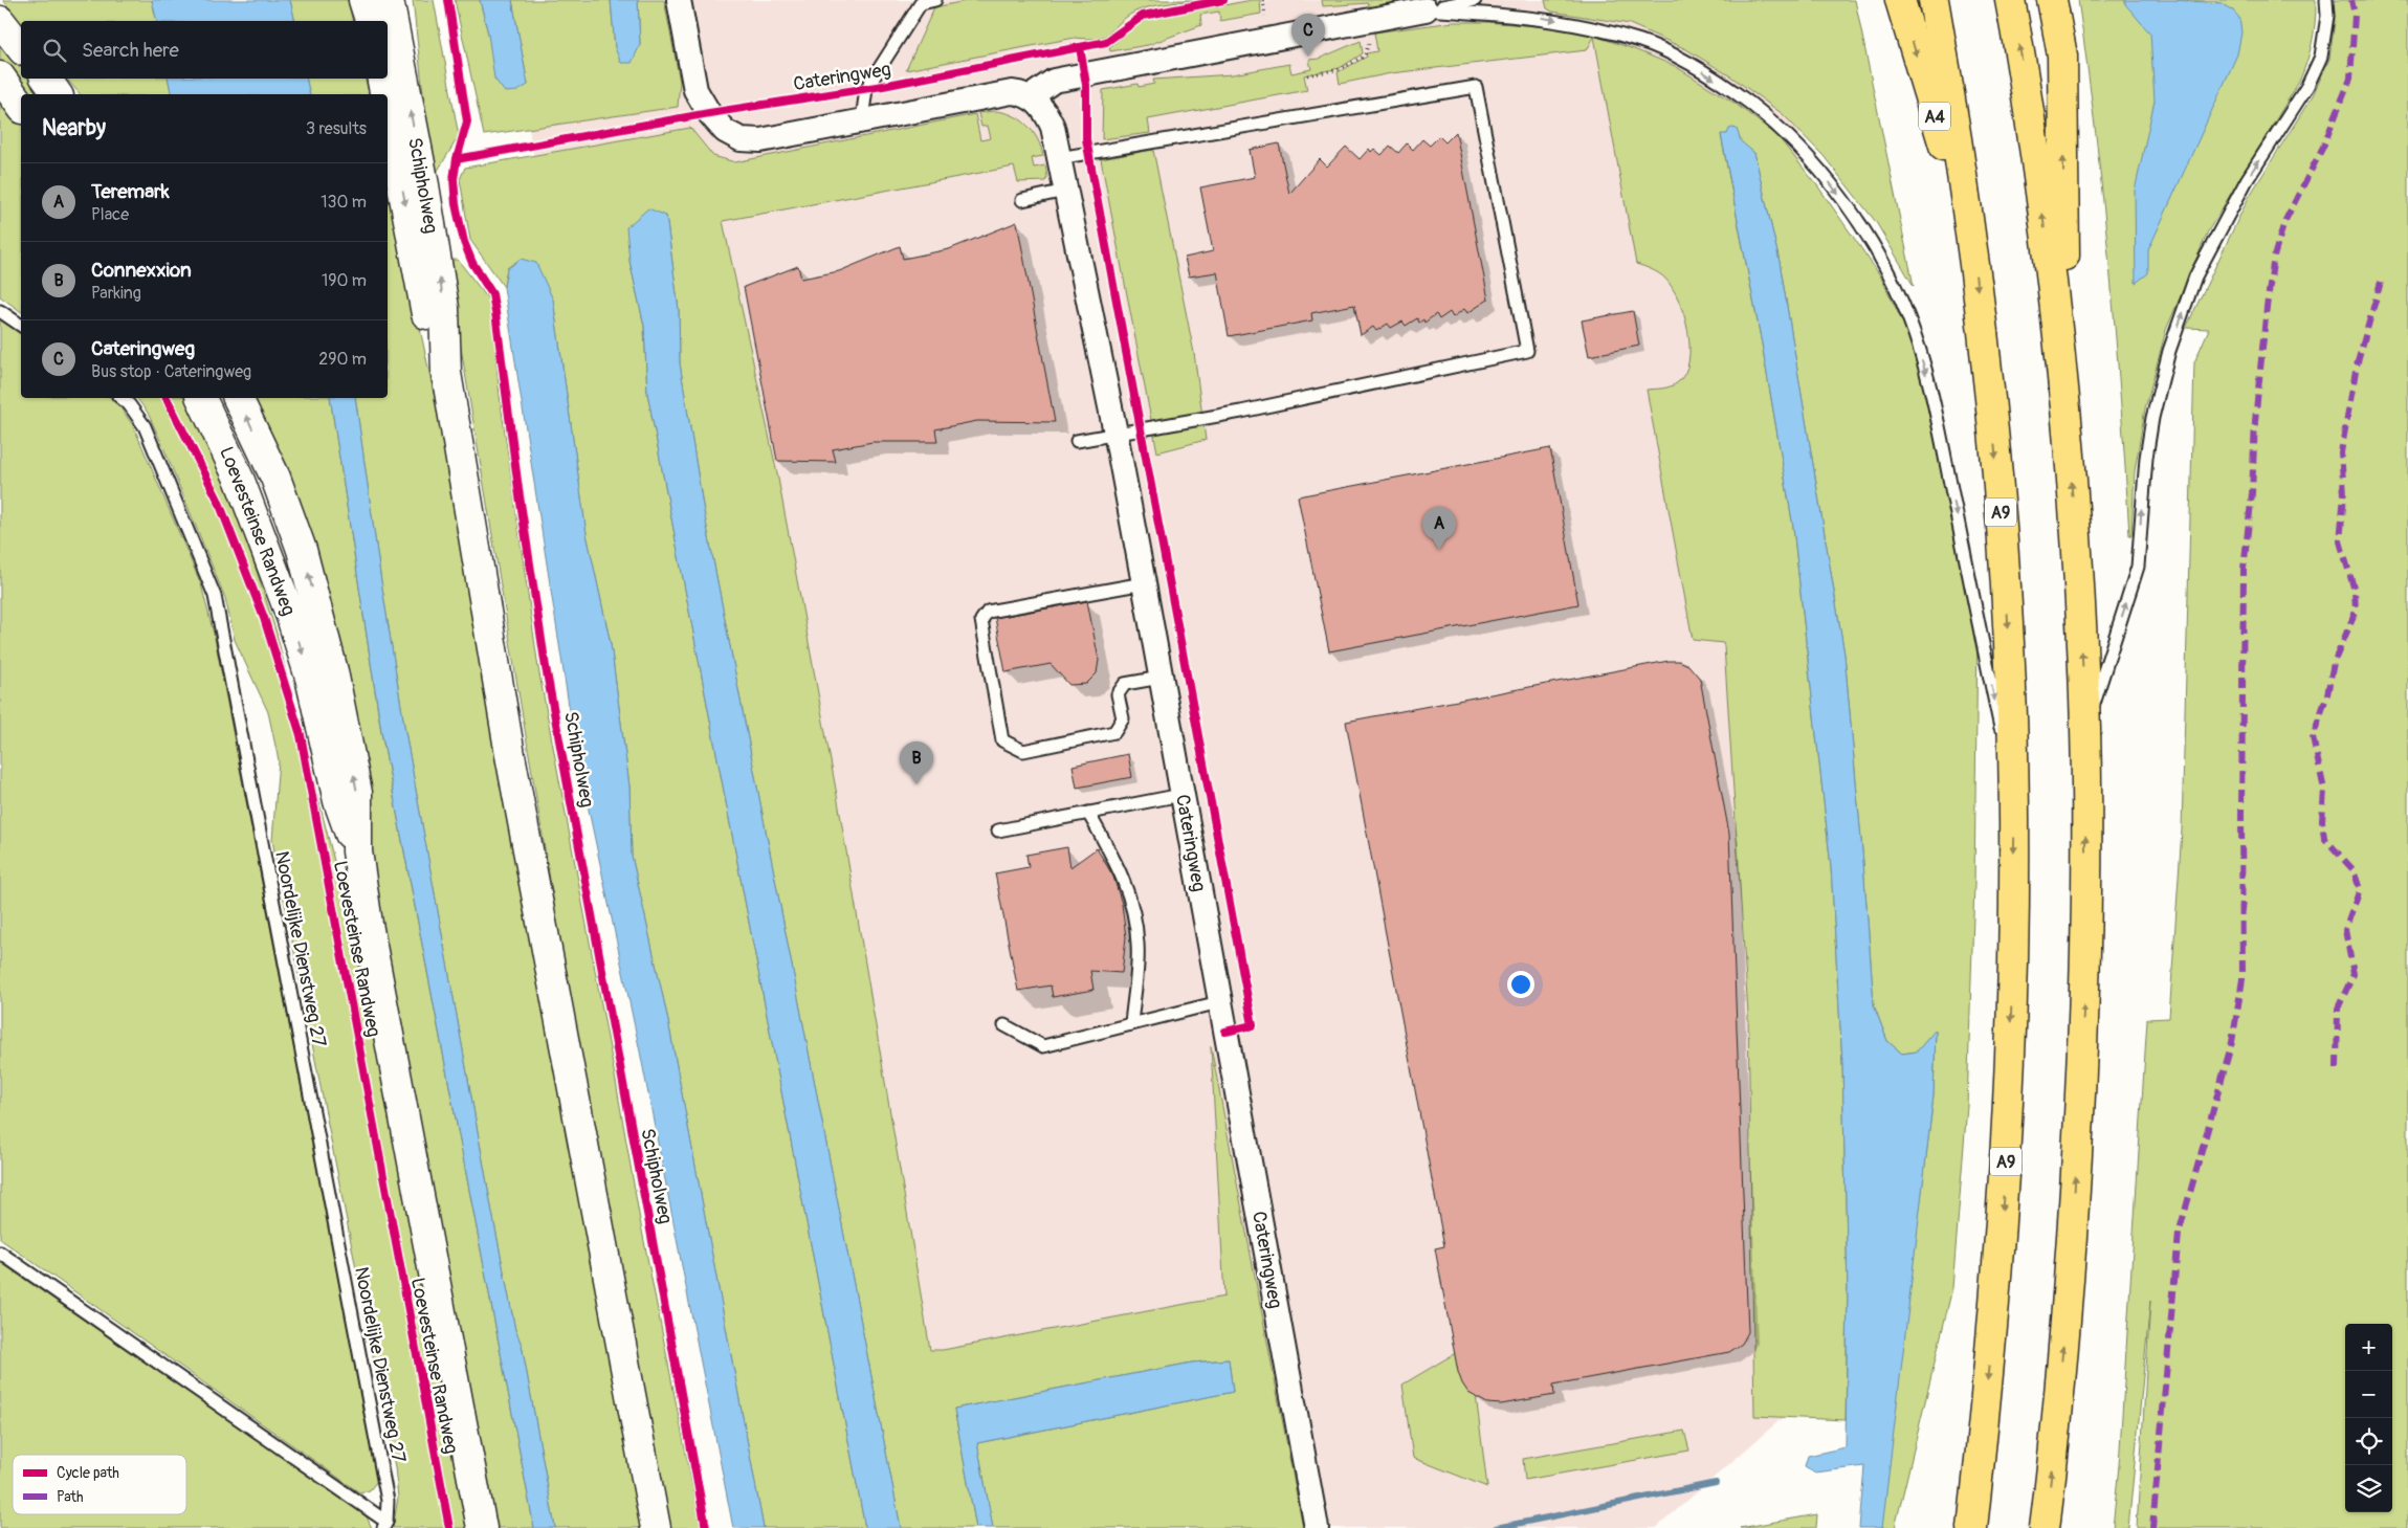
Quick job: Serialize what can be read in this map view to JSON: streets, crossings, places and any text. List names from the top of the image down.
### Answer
{
  "streets": {
    "highway": ["A4", "A9"],
    "main road": ["Schipholweg", "Loevesteinse Randweg"],
    "street": ["Cateringweg"],
    "lane": ["Noordelijke Dienstweg 27"]
  },
  "crossings": [
    ["A4", "A9"]
  ],
  "legend": ["Cycle path", "Path"],
  "page": {
    "pins": ["C", "A", "B"],
    "search": "Search here",
    "heading": ["Nearby", "3 results"],
    "list": [
      {
        "mark": "A",
        "name": "Teremark",
        "note": "Place",
        "value": "130 m"
      },
      {
        "mark": "B",
        "name": "Connexxion",
        "note": "Parking",
        "value": "190 m"
      },
      {
        "mark": "C",
        "name": "Cateringweg",
        "note": "Bus stop · Cateringweg",
        "value": "290 m"
      }
    ],
    "map_buttons": ["+", "−"]
  }
}
